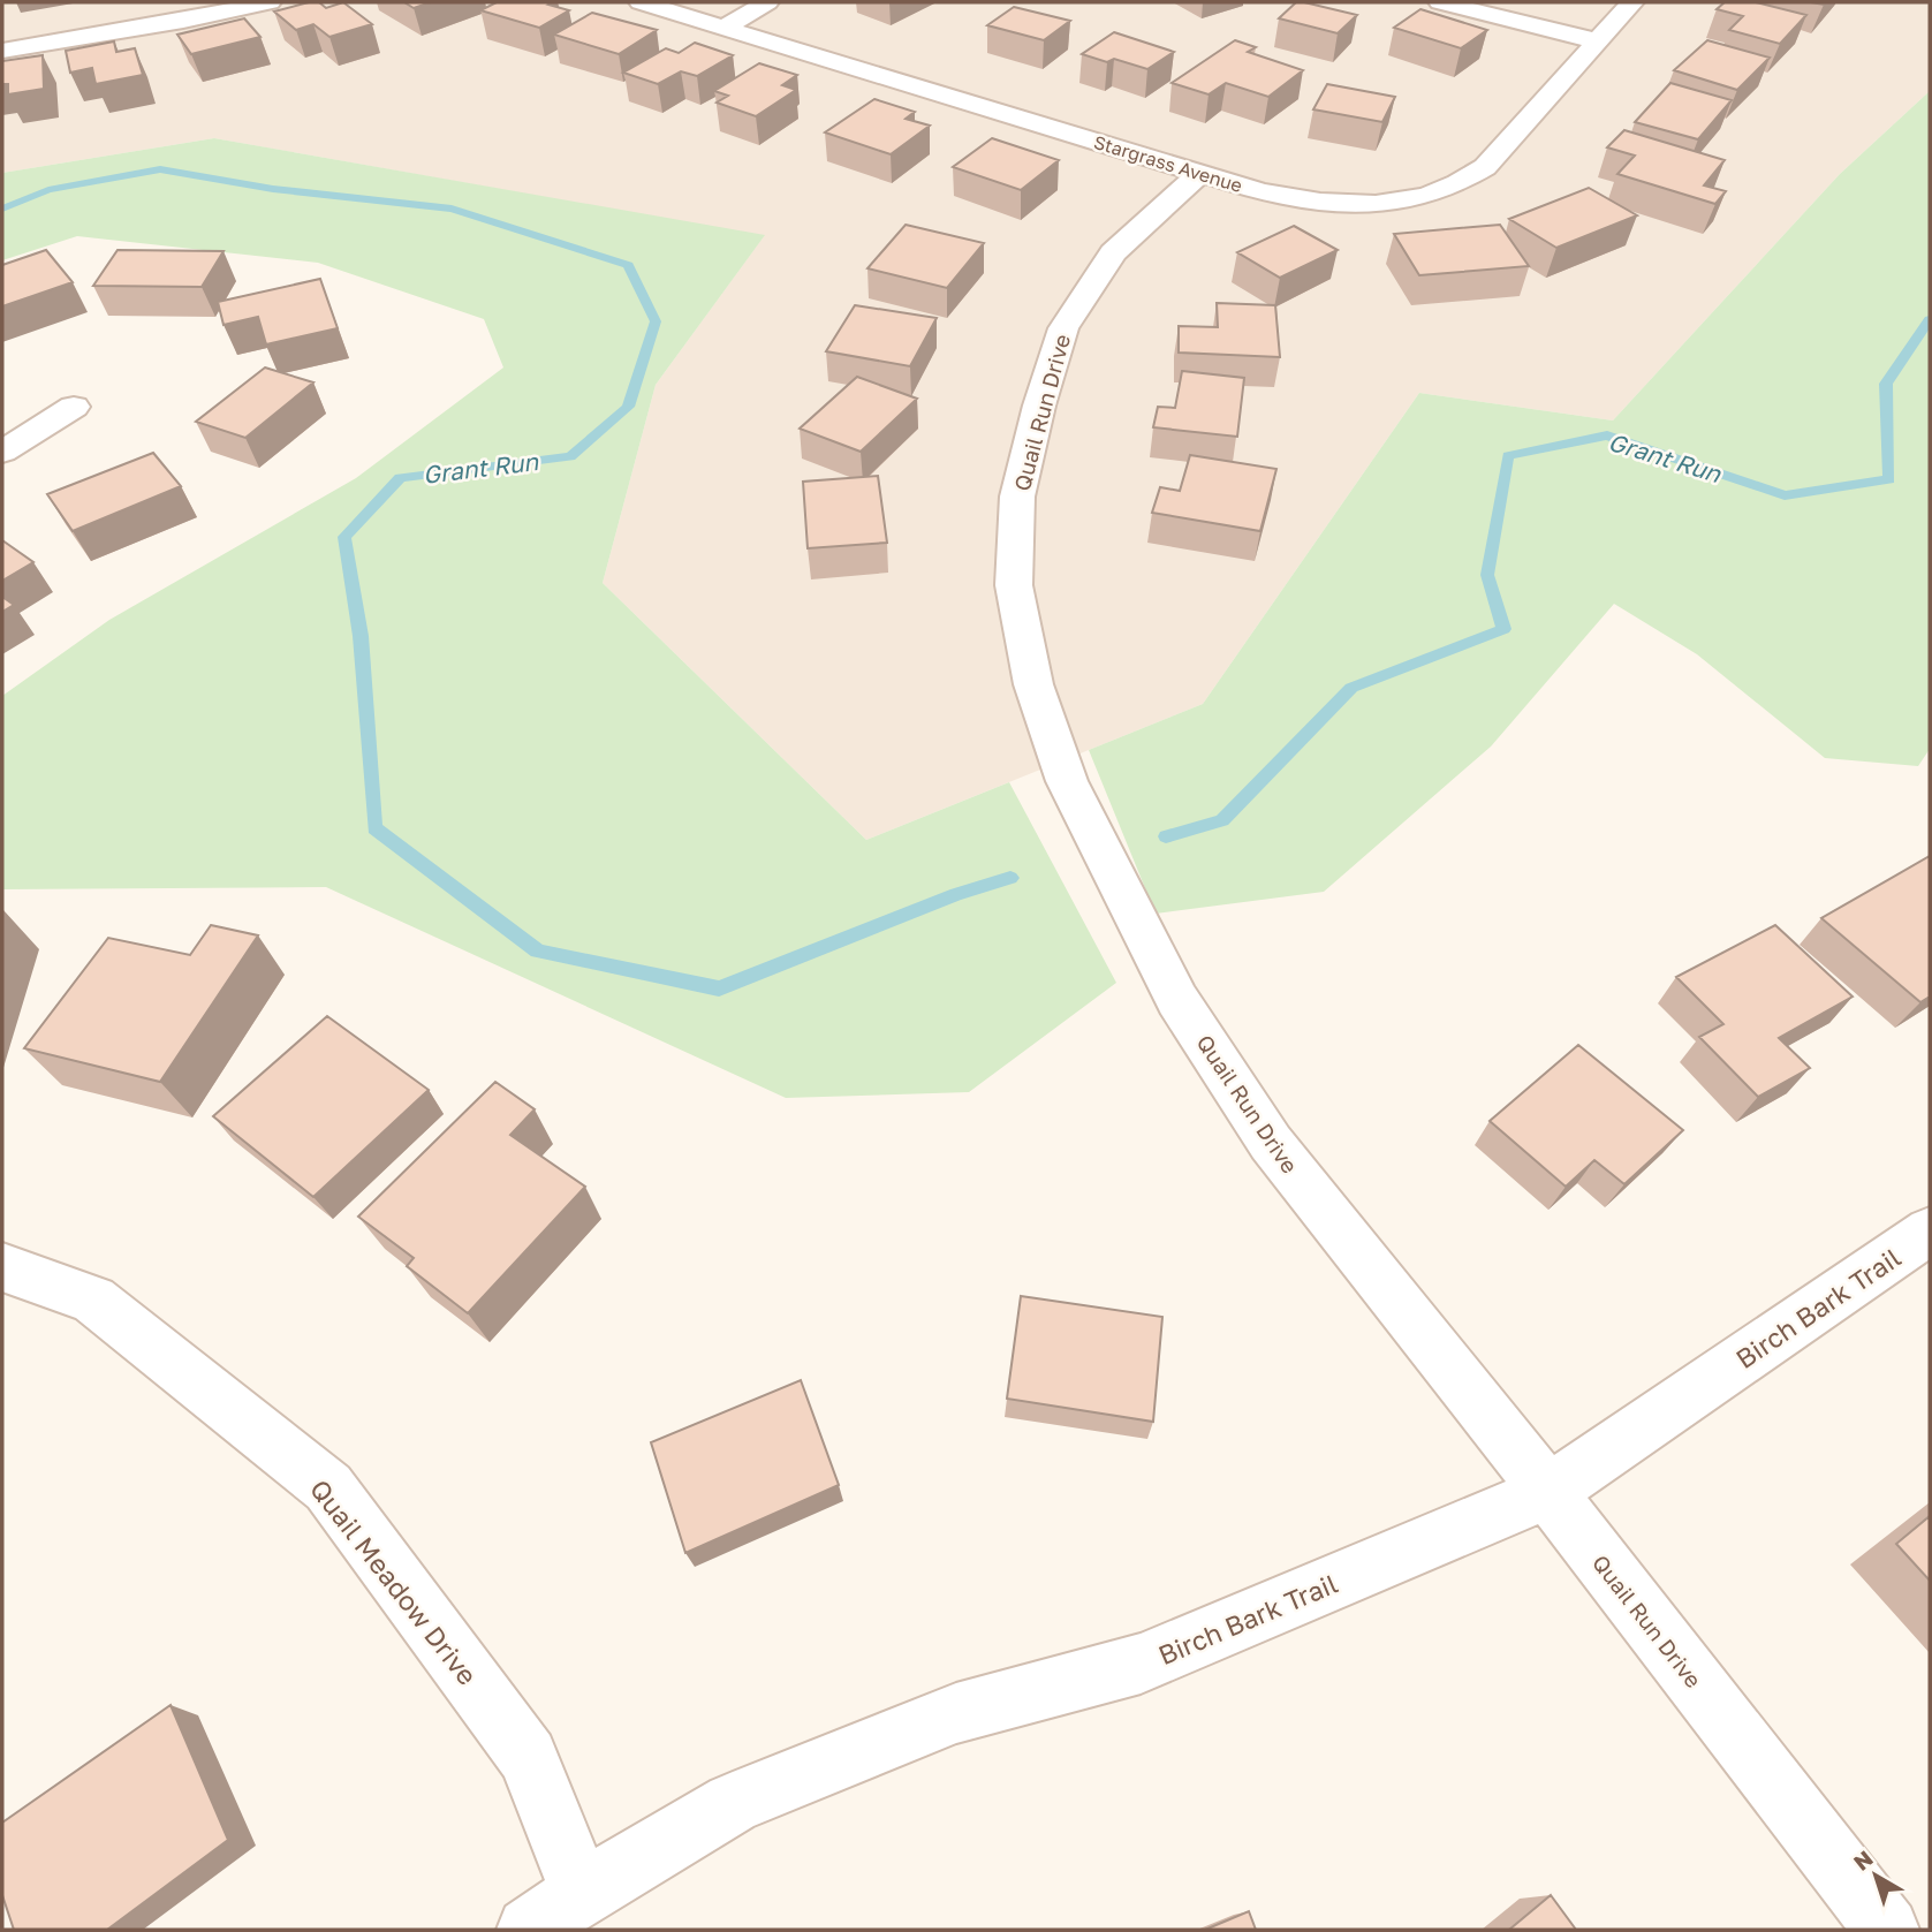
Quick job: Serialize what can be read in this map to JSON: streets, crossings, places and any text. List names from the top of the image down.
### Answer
{
  "streets": {
    "street": [
      "Stargrass Avenue",
      "Quail Run Drive",
      "Birch Bark Trail",
      "Quail Meadow Drive"
    ]
  },
  "crossings": [
    ["Stargrass Avenue", "Quail Run Drive"],
    ["Quail Run Drive", "Birch Bark Trail"],
    ["Birch Bark Trail", "Quail Meadow Drive"]
  ],
  "water": ["Grant Run"],
  "north": "top left"
}
